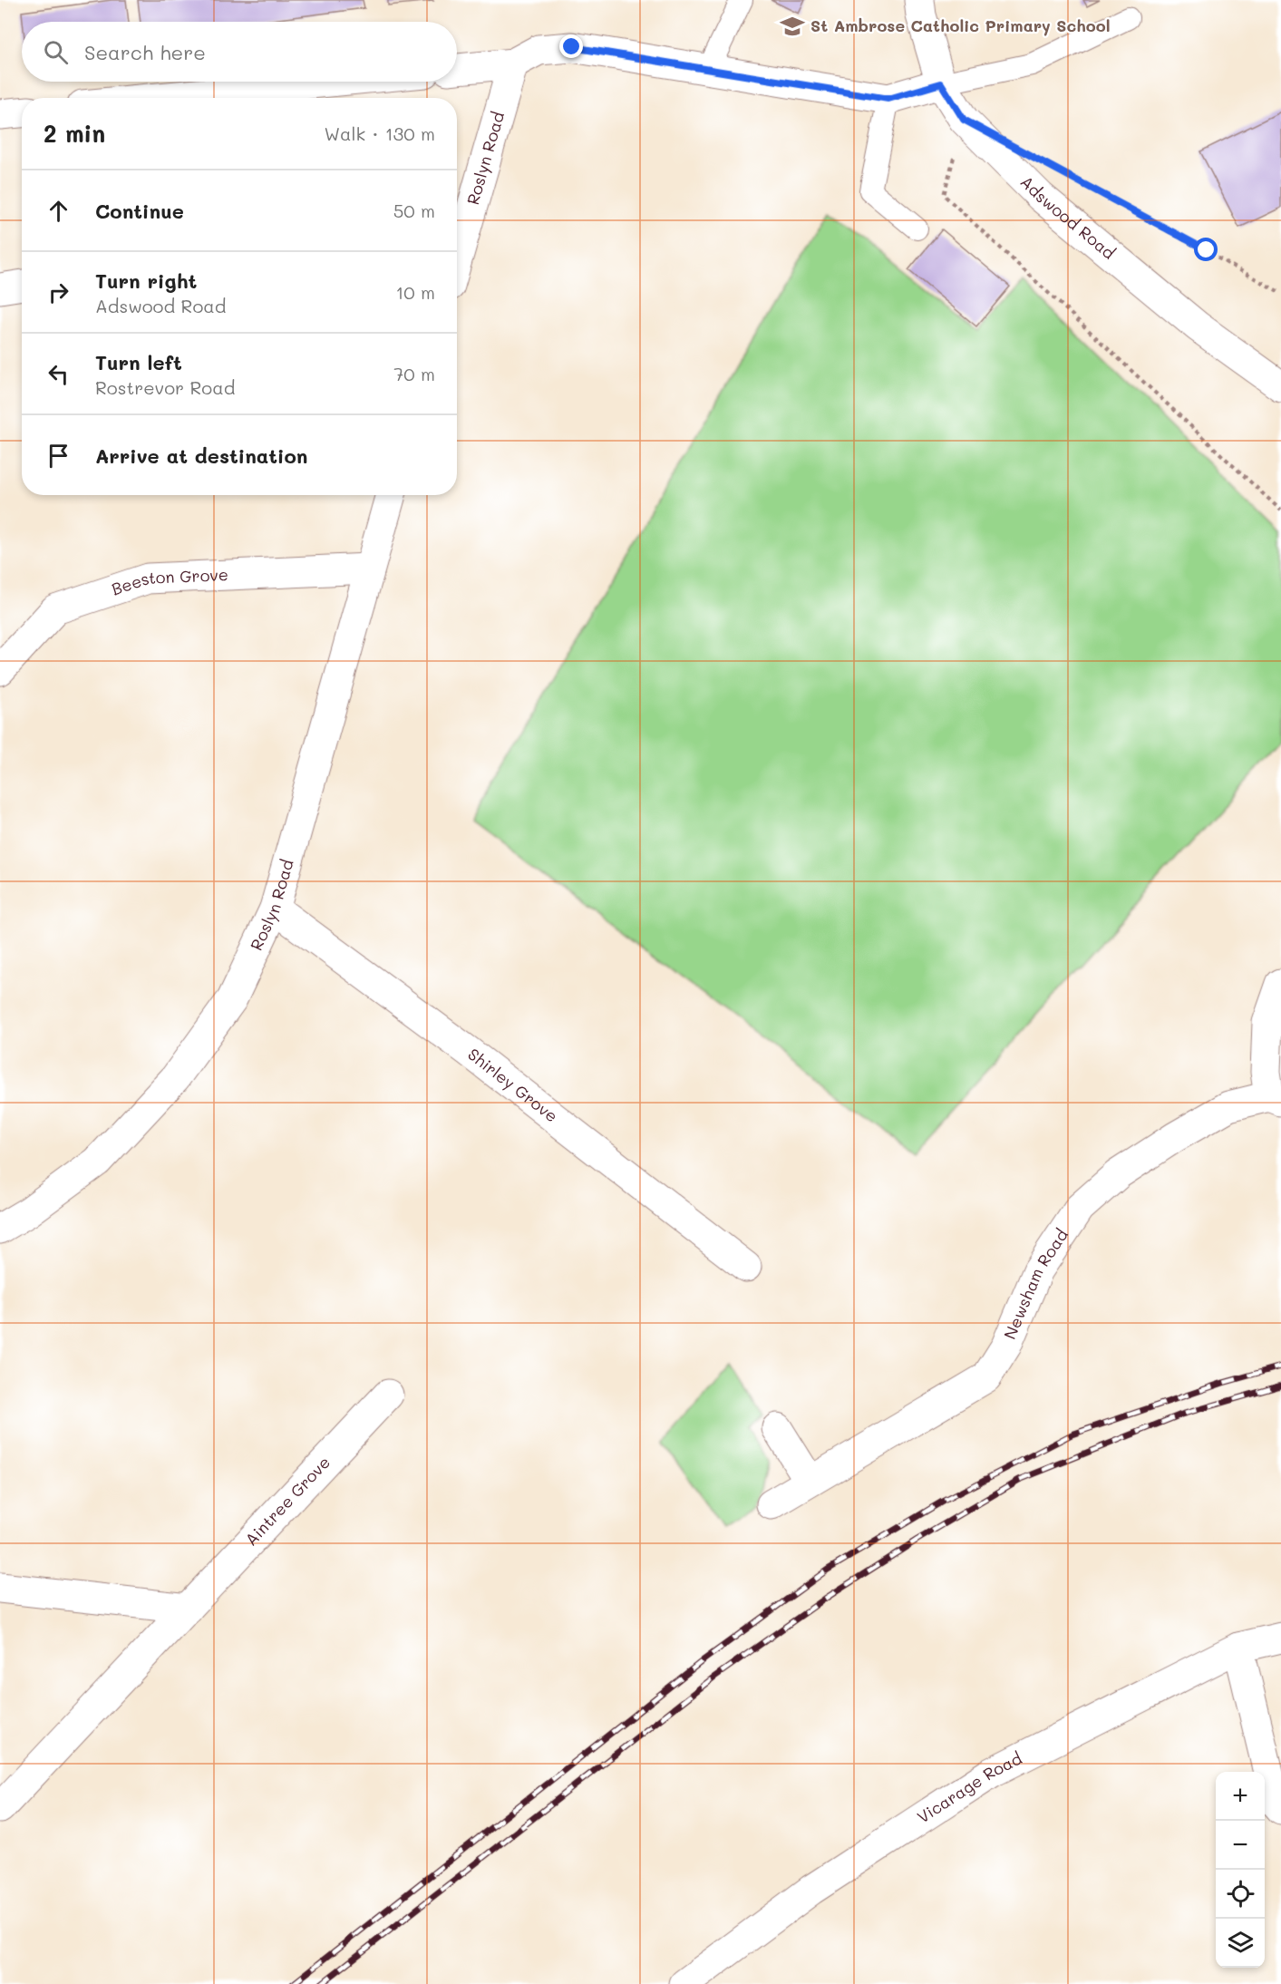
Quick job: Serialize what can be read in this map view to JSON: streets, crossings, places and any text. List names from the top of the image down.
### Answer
{
  "streets": {
    "street": [
      "Roslyn Road",
      "Adswood Road",
      "Beeston Grove",
      "Shirley Grove",
      "Newsham Road",
      "Aintree Grove",
      "Vicarage Road"
    ]
  },
  "crossings": [
    ["Roslyn Road", "Beeston Grove"],
    ["Roslyn Road", "Shirley Grove"]
  ],
  "places": {
    "school or university": ["St Ambrose Catholic Primary School"]
  },
  "page": {
    "search": "Search here",
    "heading": ["2 min", "Walk · 130 m"],
    "list": [
      ["Continue", "50 m"],
      ["Turn right", "Adswood Road", "10 m"],
      ["Turn left", "Rostrevor Road", "70 m"],
      "Arrive at destination"
    ],
    "map_buttons": ["+", "−"]
  }
}
